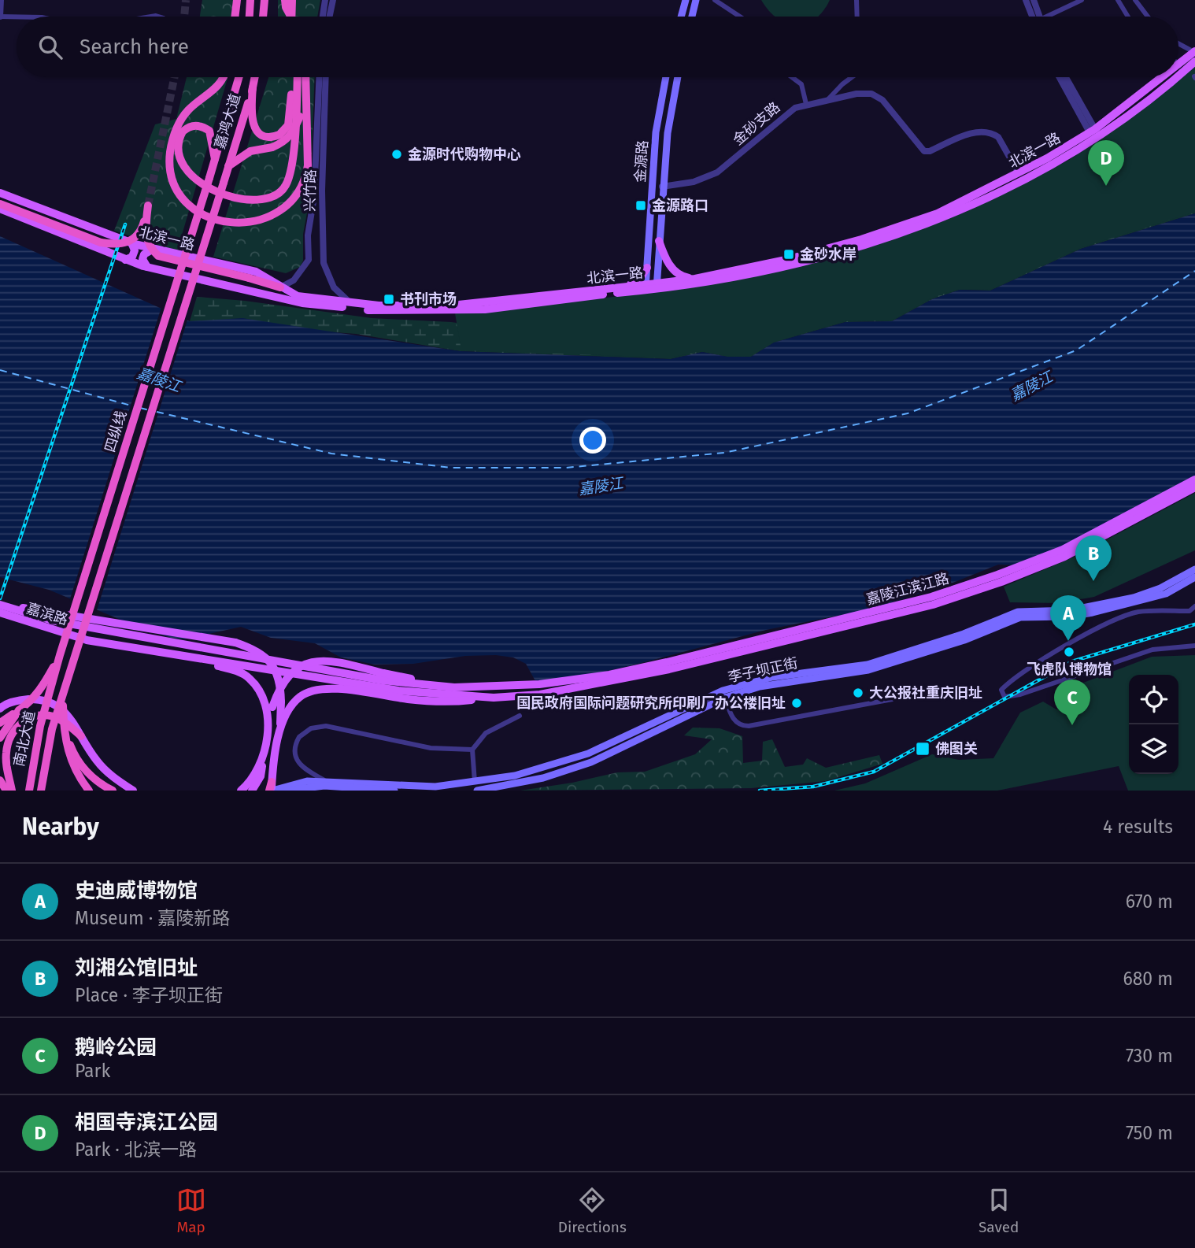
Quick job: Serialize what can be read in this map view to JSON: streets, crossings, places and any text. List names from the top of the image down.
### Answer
{
  "streets": {
    "highway": ["嘉鸿大道", "四纵线", "南北大道"],
    "main road": [
      "北滨一路",
      "金源路",
      "嘉陵江滨江路",
      "嘉滨路",
      "李子坝正街"
    ],
    "street": ["金砂支路", "兴竹路"]
  },
  "crossings": [
    ["嘉鸿大道", "四纵线"],
    ["金砂支路", "北滨一路"],
    ["金砂支路", "金源路"],
    ["北滨一路", "金源路"],
    ["北滨一路", "兴竹路"],
    ["四纵线", "南北大道"]
  ],
  "water": ["嘉陵江"],
  "places": {
    "other": [
      "金源时代购物中心",
      "飞虎队博物馆",
      "大公报社重庆旧址",
      "国民政府国际问题研究所印刷厂办公楼旧址"
    ],
    "transit": [
      "金源路口",
      "金砂水岸",
      "书刊市场",
      "佛图关"
    ]
  },
  "page": {
    "search": "Search here",
    "pins": [
      "D",
      "B",
      "A",
      "C"
    ],
    "heading": ["Nearby", "4 results"],
    "list": [
      {
        "mark": "A",
        "name": "史迪威博物馆",
        "note": "Museum · 嘉陵新路",
        "value": "670 m"
      },
      {
        "mark": "B",
        "name": "刘湘公馆旧址",
        "note": "Place · 李子坝正街",
        "value": "680 m"
      },
      {
        "mark": "C",
        "name": "鹅岭公园",
        "note": "Park",
        "value": "730 m"
      },
      {
        "mark": "D",
        "name": "相国寺滨江公园",
        "note": "Park · 北滨一路",
        "value": "750 m"
      }
    ],
    "nav": ["Map", "Directions", "Saved"]
  }
}
